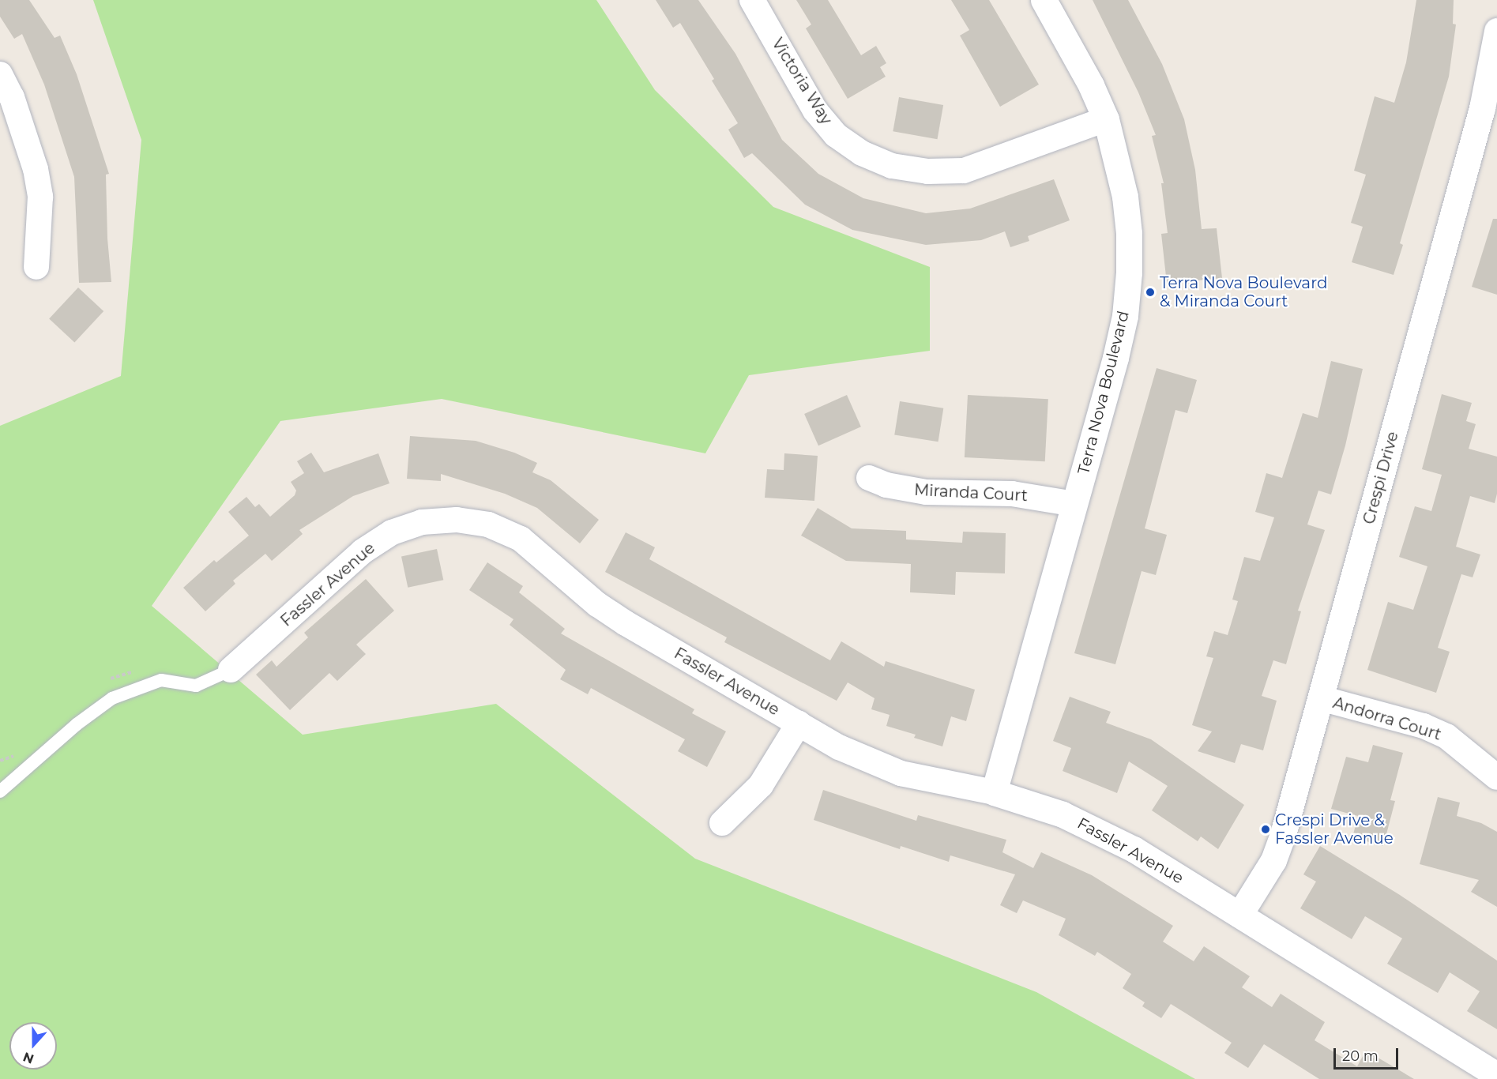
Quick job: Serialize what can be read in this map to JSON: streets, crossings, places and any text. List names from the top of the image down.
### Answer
{
  "streets": {
    "street": [
      "Victoria Way",
      "Terra Nova Boulevard",
      "Crespi Drive",
      "Miranda Court",
      "Fassler Avenue",
      "Andorra Court"
    ]
  },
  "crossings": [
    ["Victoria Way", "Terra Nova Boulevard"],
    ["Terra Nova Boulevard", "Miranda Court"],
    ["Terra Nova Boulevard", "Fassler Avenue"],
    ["Crespi Drive", "Fassler Avenue"],
    ["Crespi Drive", "Andorra Court"]
  ],
  "places": ["Terra Nova Boulevard & Miranda Court", "Crespi Drive & Fassler Avenue"],
  "scale_bar": "20 m",
  "north": "bottom"
}
